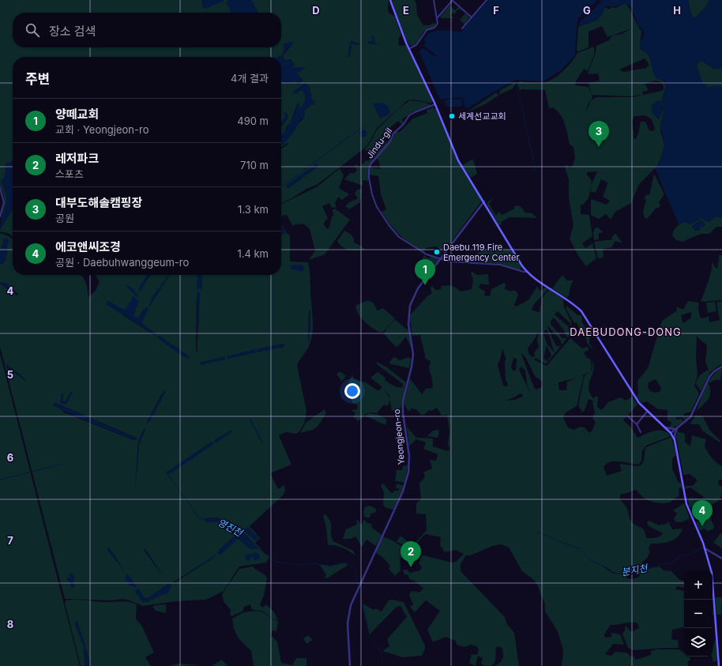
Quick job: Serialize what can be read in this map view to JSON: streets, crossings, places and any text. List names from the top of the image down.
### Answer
{
  "streets": {
    "street": ["Jindu-gil", "Yeongjeon-ro"]
  },
  "crossings": [
    ["Jindu-gil", "Yeongjeon-ro"]
  ],
  "districts": ["DAEBUDONG-DONG"],
  "water": ["영진천", "분지천"],
  "places": ["세계선교교회", "Daebu 119 Fire Emergency Center"],
  "page": {
    "search": "장소 검색",
    "heading": ["주변", "4개 결과"],
    "list": [
      {
        "mark": "1",
        "name": "양떼교회",
        "note": "교회 · Yeongjeon-ro",
        "value": "490 m"
      },
      {
        "mark": "2",
        "name": "레저파크",
        "note": "스포츠",
        "value": "710 m"
      },
      {
        "mark": "3",
        "name": "대부도해솔캠핑장",
        "note": "공원",
        "value": "1.3 km"
      },
      {
        "mark": "4",
        "name": "에코앤씨조경",
        "note": "공원 · Daebuhwanggeum-ro",
        "value": "1.4 km"
      }
    ],
    "pins": [
      "3",
      "1",
      "4",
      "2"
    ],
    "map_buttons": ["+", "−"]
  },
  "grid": {
    "columns": [
      "D",
      "E",
      "F",
      "G",
      "H"
    ],
    "rows": [
      "4",
      "5",
      "6",
      "7",
      "8"
    ]
  }
}
